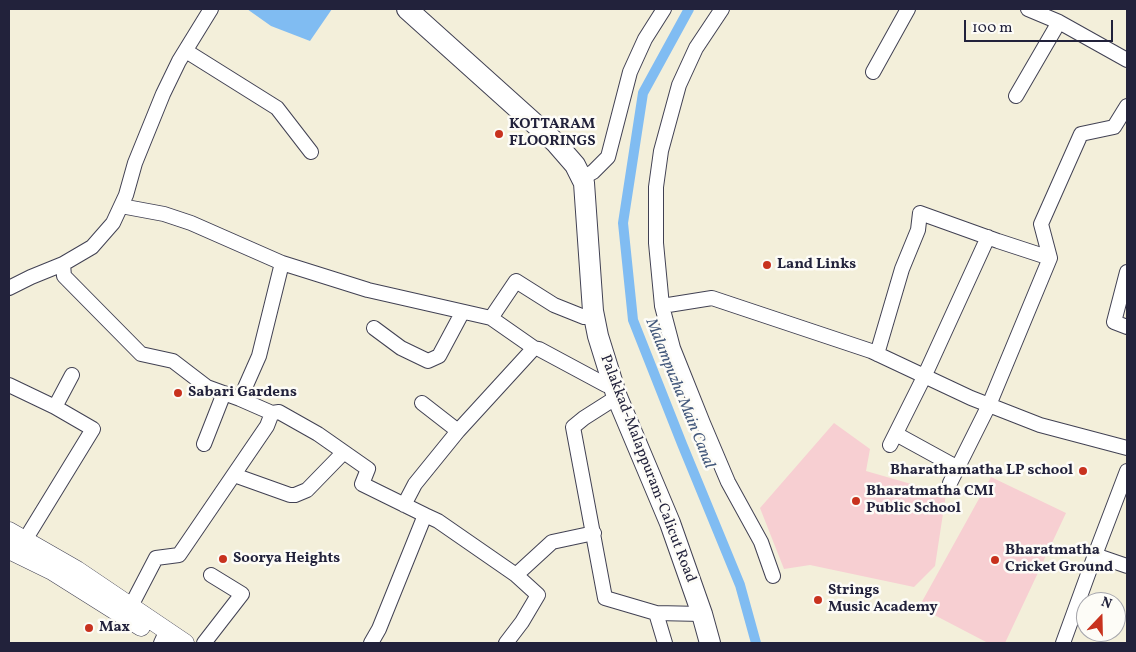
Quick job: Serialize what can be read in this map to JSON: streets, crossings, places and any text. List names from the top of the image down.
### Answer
{
  "streets": {
    "highway": ["Palakkad-Malappuram-Calicut Road"]
  },
  "water": ["Malampuzha Main Canal"],
  "places": [
    "KOTTARAM FLOORINGS",
    "Land Links",
    "Sabari Gardens",
    "Bharathamatha LP school",
    "Bharatmatha CMI Public School",
    "Soorya Heights",
    "Bharatmatha Cricket Ground",
    "Strings Music Academy",
    "Max"
  ],
  "scale_bar": "100 m",
  "north": "top"
}
